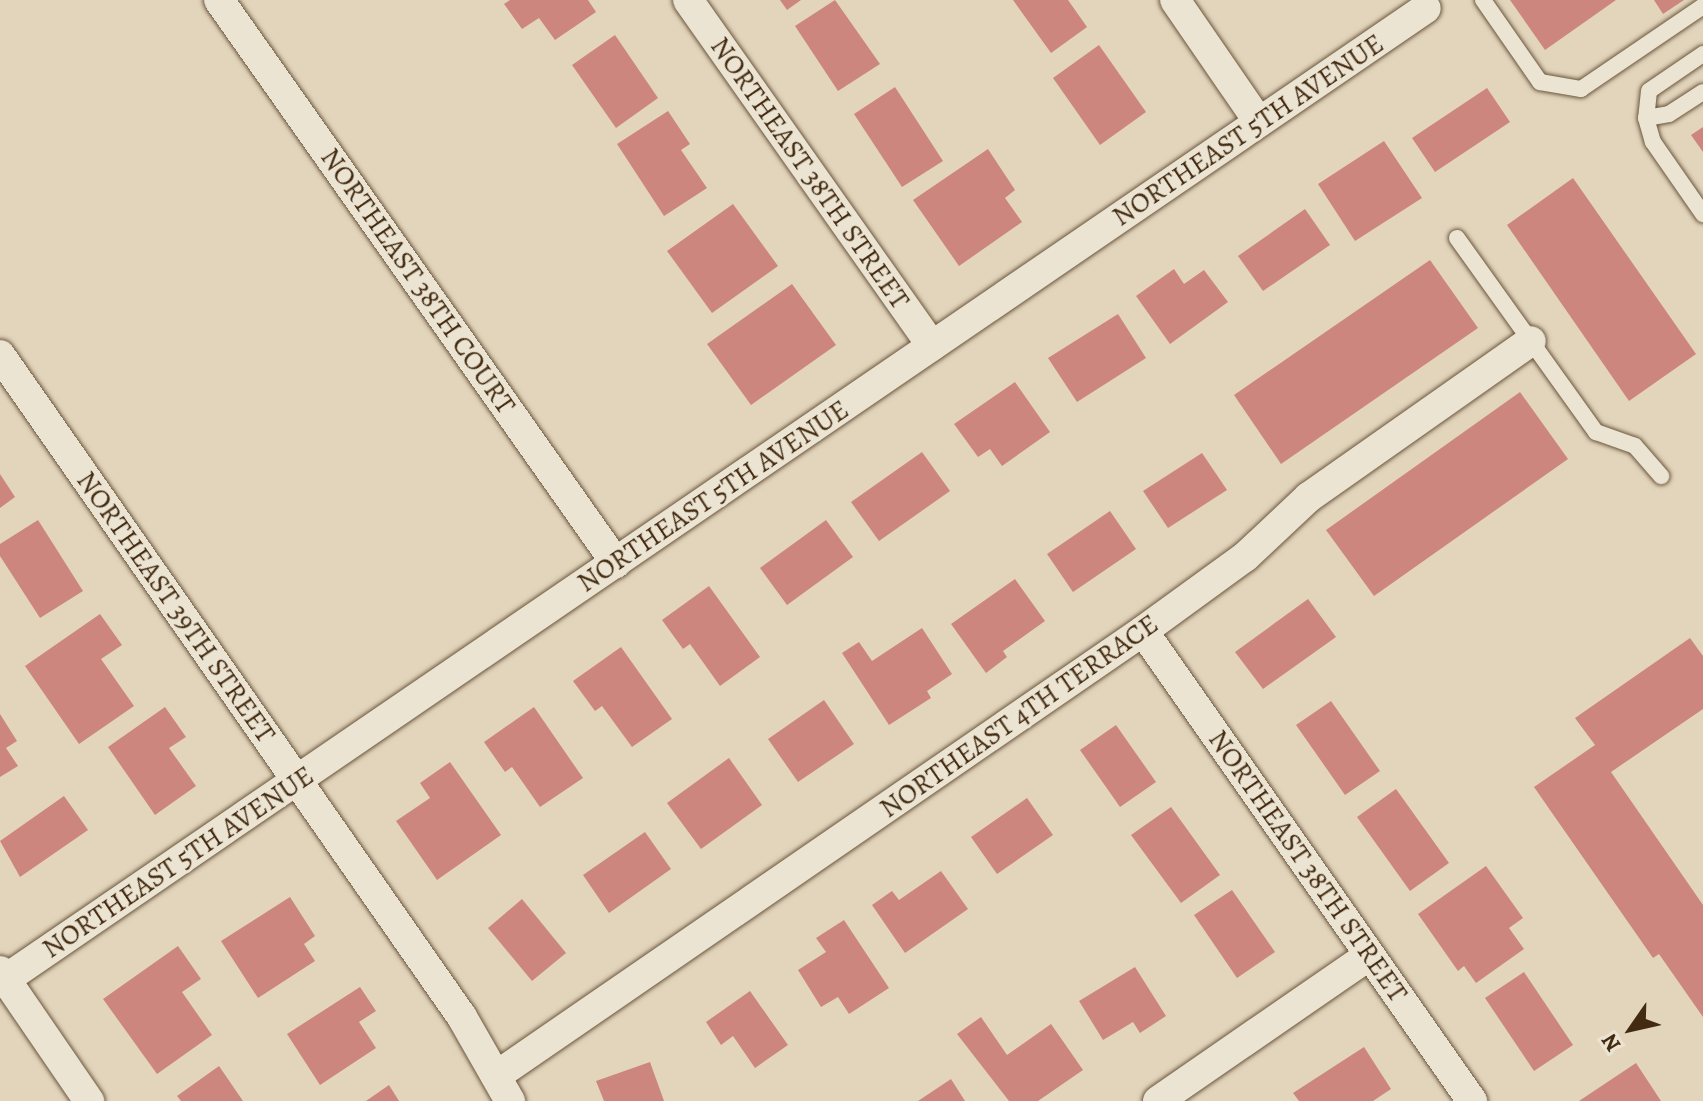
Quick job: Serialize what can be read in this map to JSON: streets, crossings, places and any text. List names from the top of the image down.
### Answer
{
  "streets": {
    "street": [
      "NORTHEAST 5TH AVENUE",
      "NORTHEAST 38TH STREET",
      "NORTHEAST 38TH COURT",
      "NORTHEAST 39TH STREET",
      "NORTHEAST 4TH TERRACE"
    ]
  },
  "crossings": [
    ["NORTHEAST 5TH AVENUE", "NORTHEAST 38TH STREET"],
    ["NORTHEAST 5TH AVENUE", "NORTHEAST 38TH COURT"],
    ["NORTHEAST 5TH AVENUE", "NORTHEAST 39TH STREET"],
    ["NORTHEAST 38TH STREET", "NORTHEAST 4TH TERRACE"],
    ["NORTHEAST 39TH STREET", "NORTHEAST 4TH TERRACE"]
  ],
  "north": "bottom left"
}
